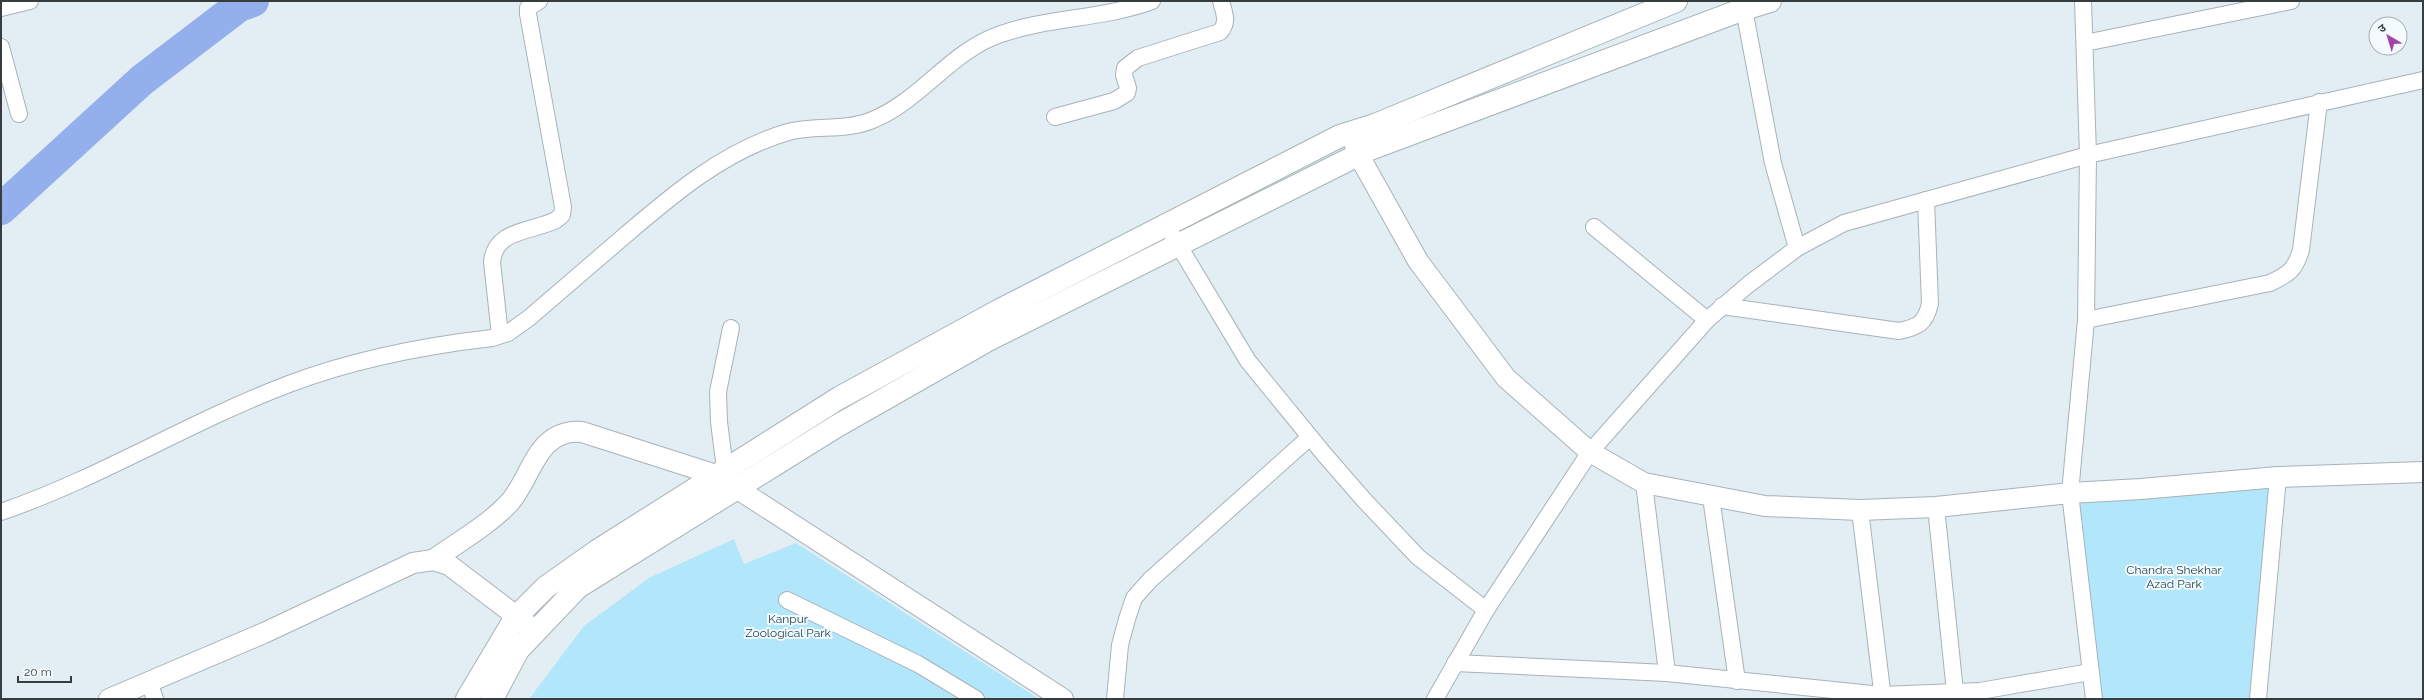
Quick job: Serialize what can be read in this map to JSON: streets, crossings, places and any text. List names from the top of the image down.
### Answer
{
  "parks": ["Chandra Shekhar Azad Park", "Kanpur Zoological Park"],
  "scale_bar": "20 m",
  "north": "top left"
}
